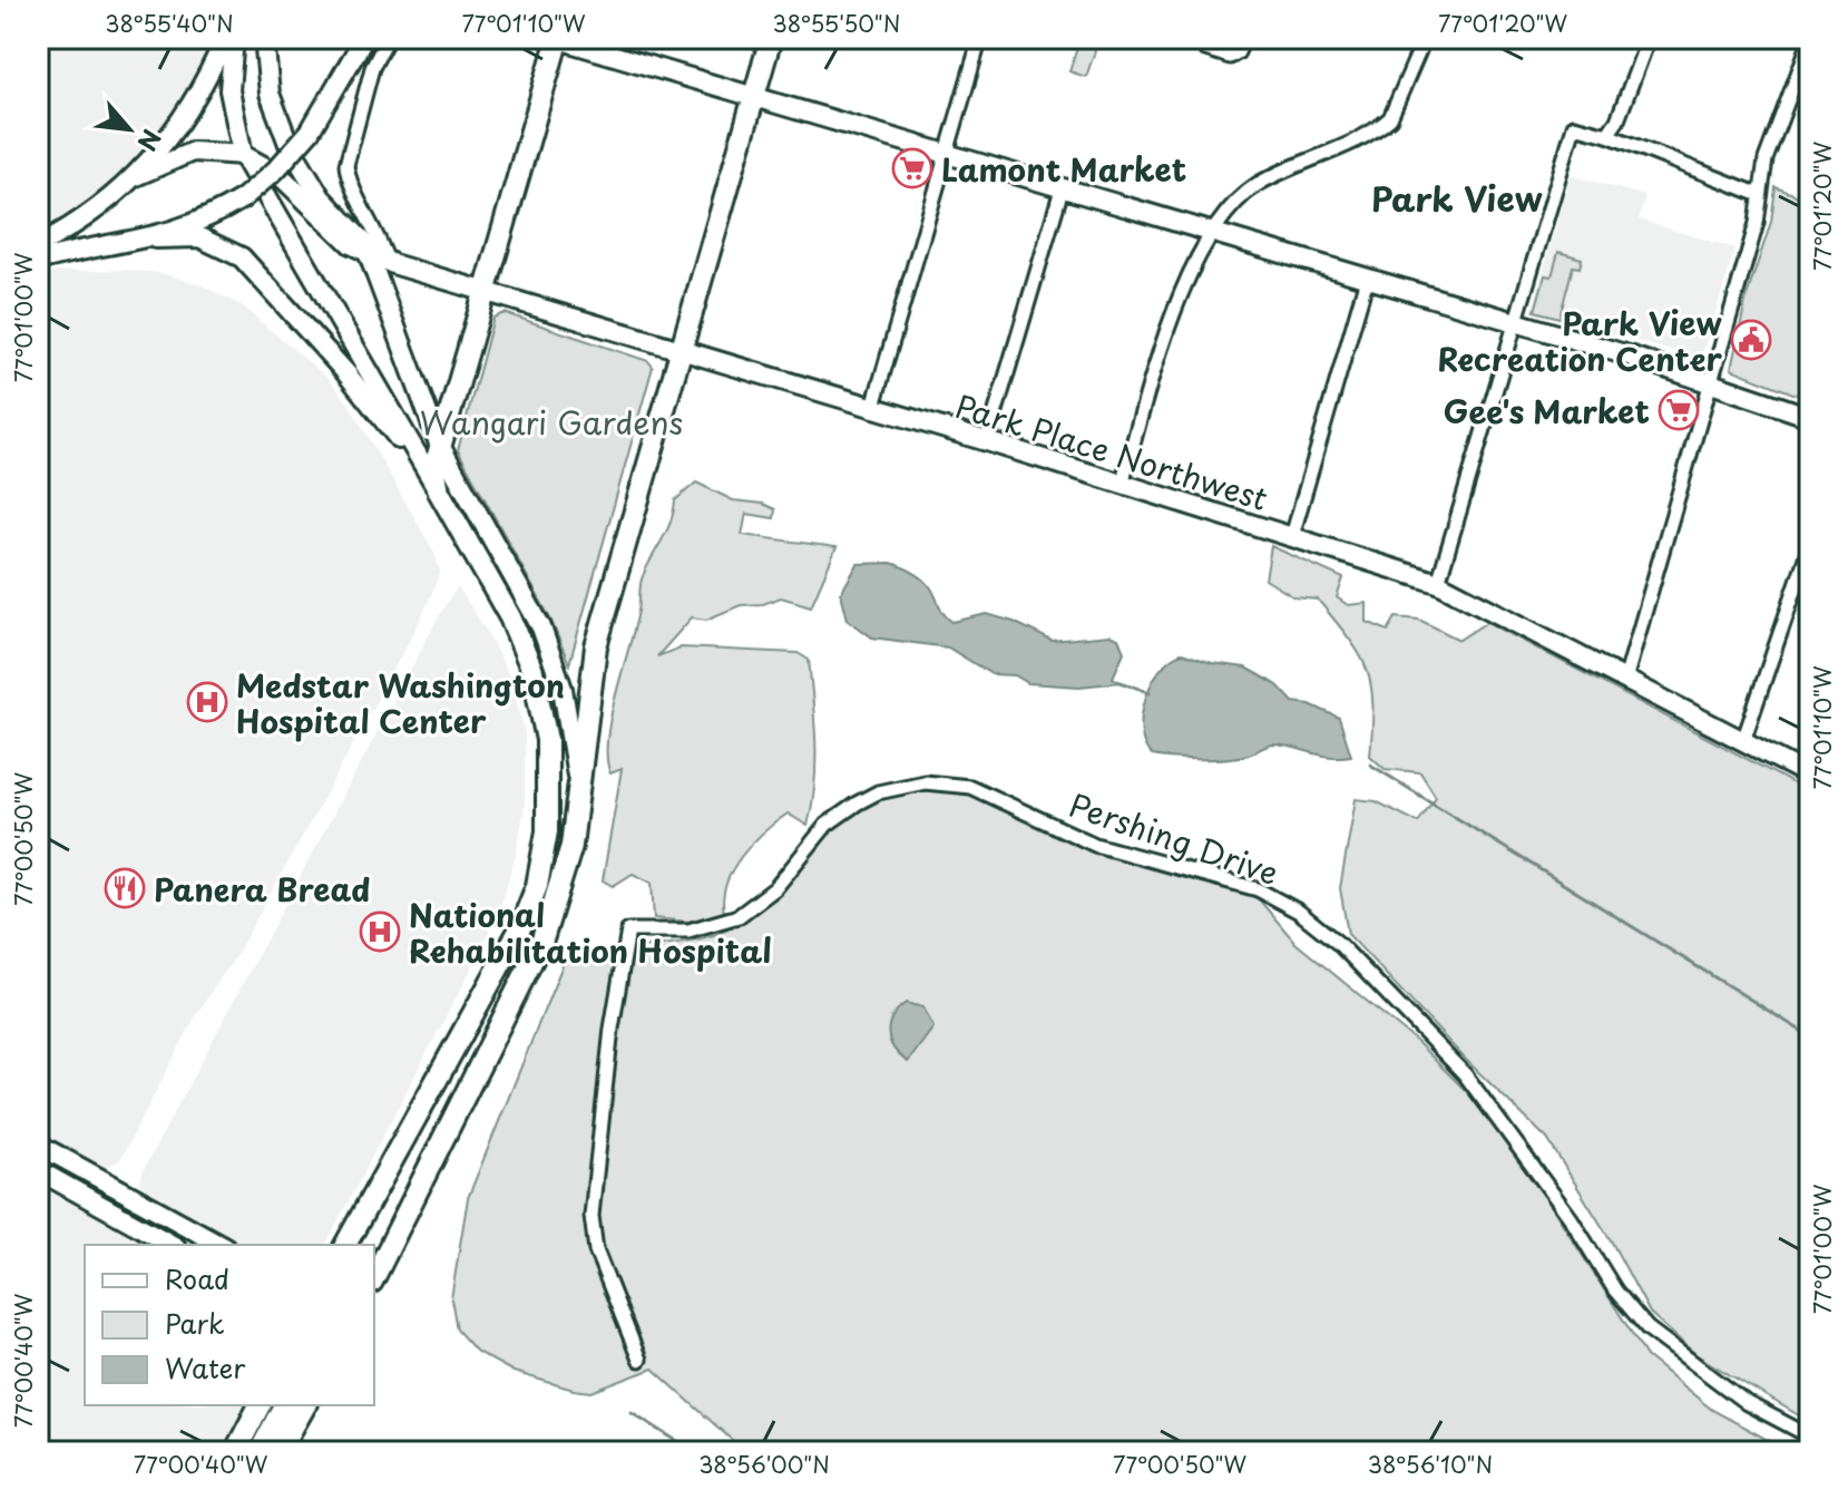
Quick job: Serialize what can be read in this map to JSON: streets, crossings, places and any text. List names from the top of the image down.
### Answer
{
  "streets": {
    "street": ["Park Place Northwest", "Pershing Drive"]
  },
  "districts": ["Park View"],
  "parks": ["Wangari Gardens"],
  "places": {
    "supermarket": ["Lamont Market", "Gee's Market"],
    "public building": ["Park View Recreation Center"],
    "hospital": ["Medstar Washington Hospital Center", "National Rehabilitation Hospital"],
    "restaurant": ["Panera Bread"]
  },
  "legend": ["Road", "Park", "Water"],
  "north": "bottom right",
  "coordinates": [
    "38°55'40\"N",
    "77°01'10\"W",
    "38°55'50\"N",
    "77°01'20\"W",
    "77°01'00\"W",
    "77°00'50\"W",
    "77°00'40\"W",
    "38°56'00\"N",
    "38°56'10\"N"
  ]
}
